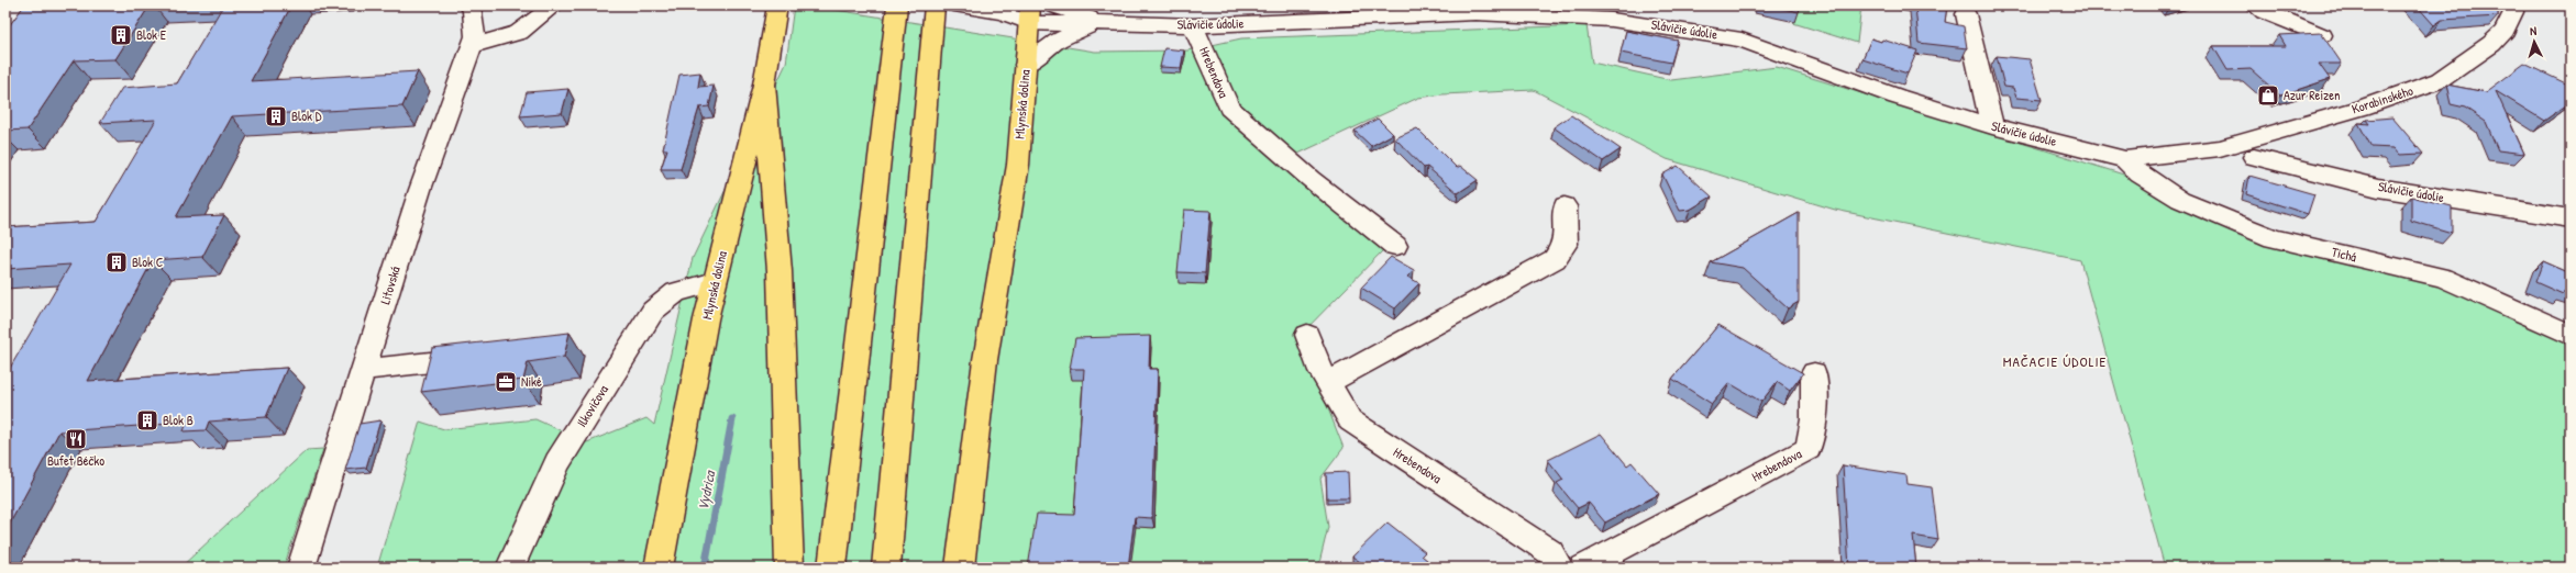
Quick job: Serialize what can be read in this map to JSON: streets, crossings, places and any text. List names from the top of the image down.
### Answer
{
  "streets": {
    "main road": ["Mlynská dolina"],
    "street": [
      "Slávičie údolie",
      "Hrebendova",
      "Korabinského",
      "Tichá",
      "Litovská",
      "Ilkovičova"
    ]
  },
  "crossings": [
    ["Slávičie údolie", "Hrebendova"],
    ["Slávičie údolie", "Korabinského"],
    ["Slávičie údolie", "Mlynská dolina"],
    ["Slávičie údolie", "Tichá"],
    ["Mlynská dolina", "Ilkovičova"]
  ],
  "districts": ["MAČACIE ÚDOLIE"],
  "water": ["Vydrica"],
  "places": {
    "building": [
      "Blok E",
      "Blok D",
      "Blok C",
      "Blok B"
    ],
    "shop": ["Azur Reizen"],
    "office": ["Niké"],
    "restaurant": ["Bufet Béčko"]
  },
  "north": "top"
}
